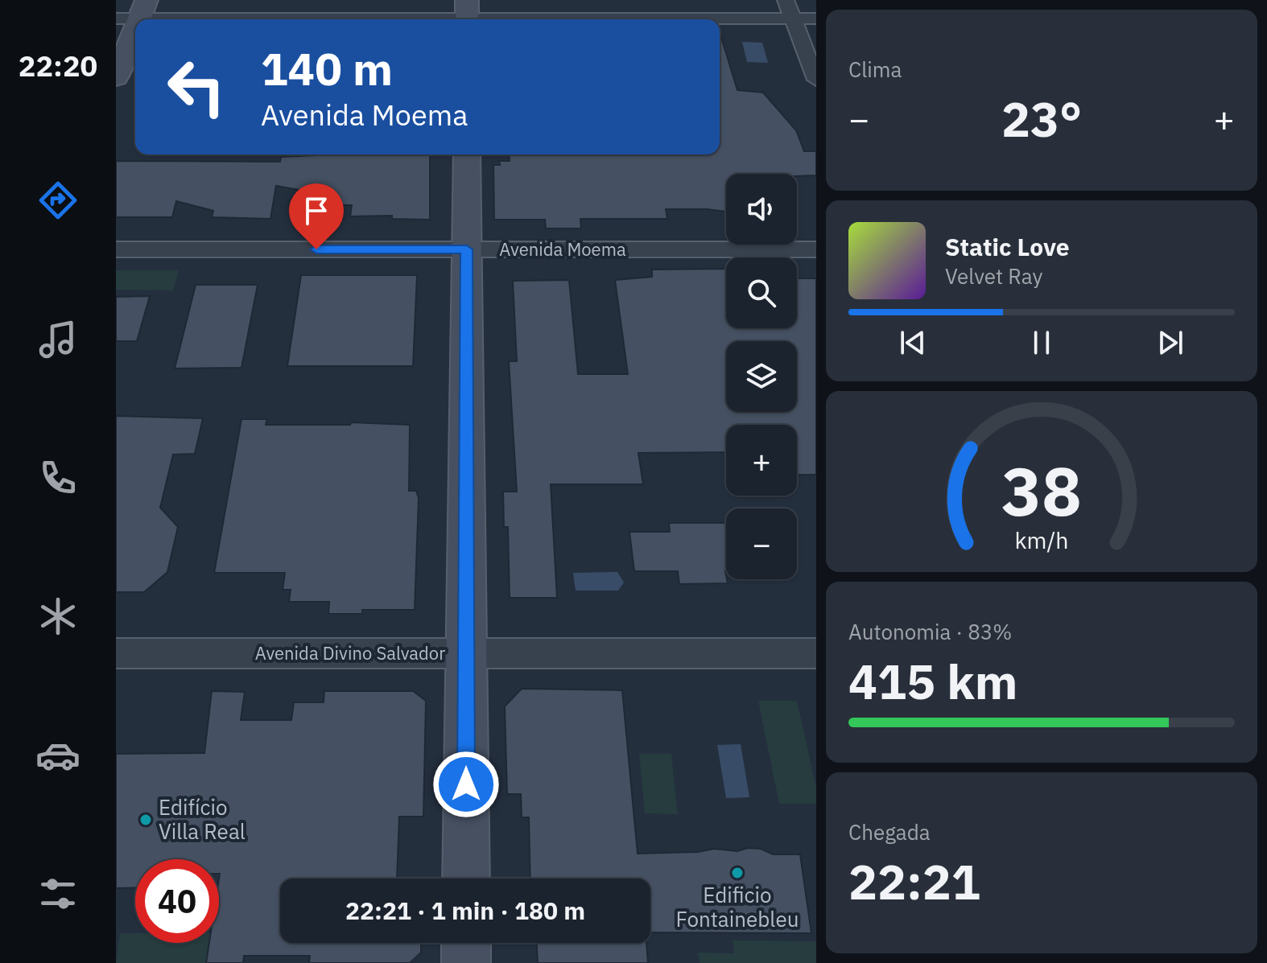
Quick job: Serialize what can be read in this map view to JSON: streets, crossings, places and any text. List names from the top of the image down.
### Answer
{
  "streets": {
    "street": ["Avenida Moema", "Avenida Divino Salvador"]
  },
  "places": ["Edifício Villa Real", "Edificio Fontainebleu"],
  "page": {
    "tabs": "22:20",
    "tile": [
      "Clima",
      ["Autonomia · 83%", "415 km"],
      ["Chegada", "22:21"]
    ],
    "turn": ["140 m", "Avenida Moema"],
    "heat": ["−", "23°", "+"],
    "map_buttons": ["+", "−"],
    "song": ["Static Love", "Velvet Ray"],
    "limit": "40",
    "trip": "22:21 · 1 min · 180 m",
    "gauge": ["38", "km/h"]
  }
}
